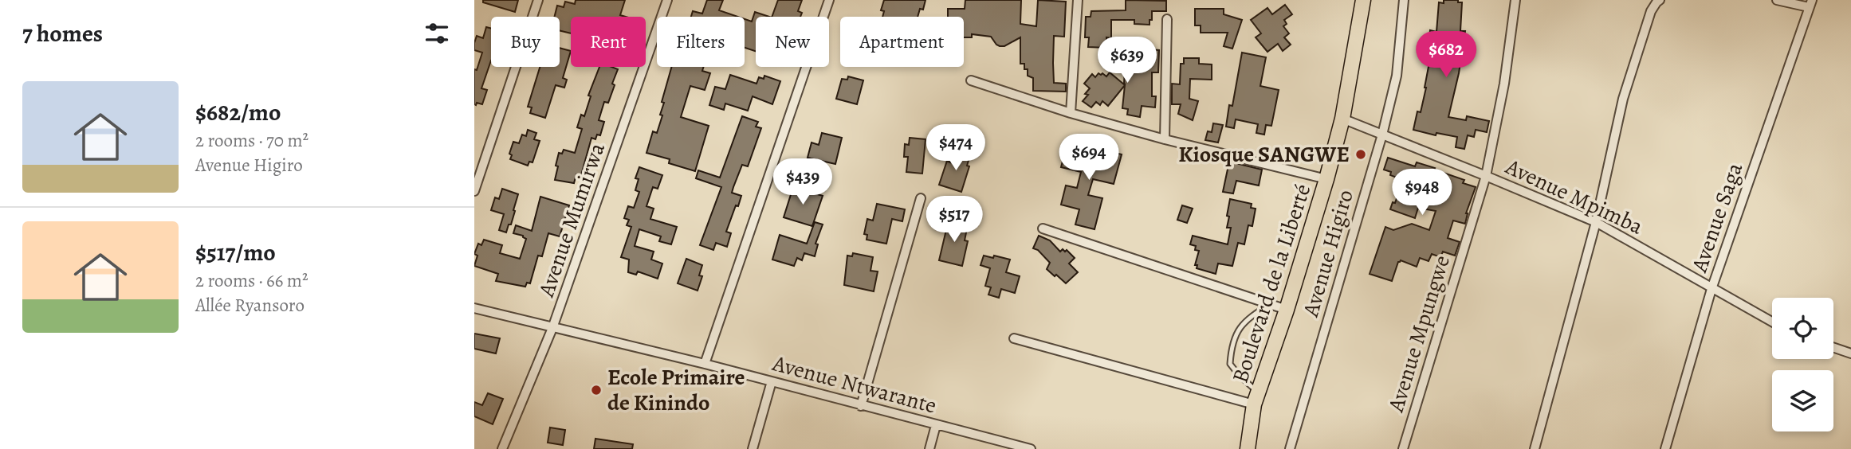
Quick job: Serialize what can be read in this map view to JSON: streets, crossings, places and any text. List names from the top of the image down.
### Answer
{
  "streets": {
    "highway": ["Boulevard de la Liberté"],
    "street": [
      "Avenue Mpimba",
      "Avenue Saga",
      "Avenue Mumirwa",
      "Avenue Higiro",
      "Avenue Mpungwe",
      "Avenue Ntwarante"
    ]
  },
  "crossings": [
    ["Avenue Mpimba", "Avenue Saga"],
    ["Avenue Mpimba", "Avenue Higiro"],
    ["Avenue Mpimba", "Boulevard de la Liberté"],
    ["Avenue Mpimba", "Avenue Mpungwe"],
    ["Avenue Mumirwa", "Avenue Ntwarante"]
  ],
  "places": ["Kiosque SANGWE", "Ecole Primaire de Kinindo"],
  "page": {
    "heading": "7 homes",
    "chip": [
      "Buy",
      "Rent",
      "Filters",
      "New",
      "Apartment"
    ],
    "price": [
      "$682",
      "$639",
      "$474",
      "$694",
      "$439",
      "$948",
      "$517"
    ],
    "list": [
      {
        "name": "$682/mo",
        "note": "2 rooms · 70 m² · Avenue Higiro"
      },
      {
        "name": "$517/mo",
        "note": "2 rooms · 66 m² · Allée Ryansoro"
      }
    ]
  }
}
